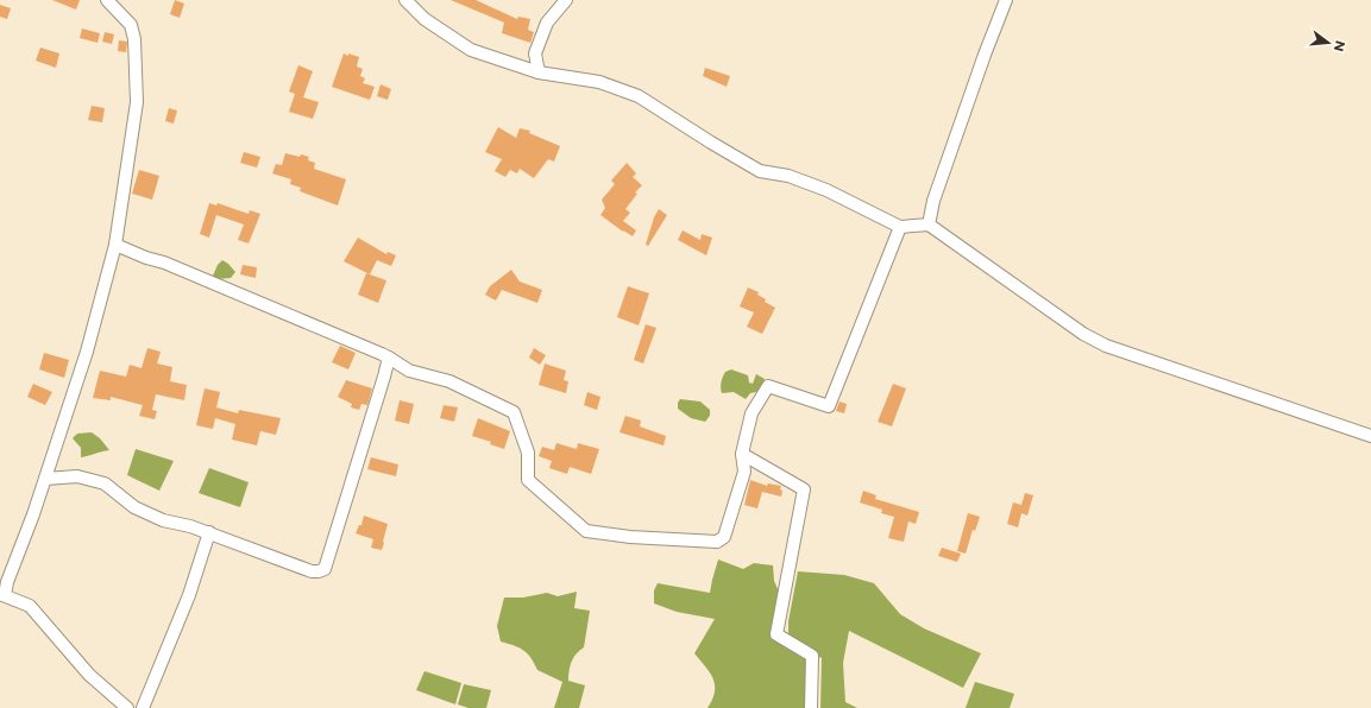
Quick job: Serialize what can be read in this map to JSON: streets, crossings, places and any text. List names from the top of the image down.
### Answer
{
  "north": "right"
}
